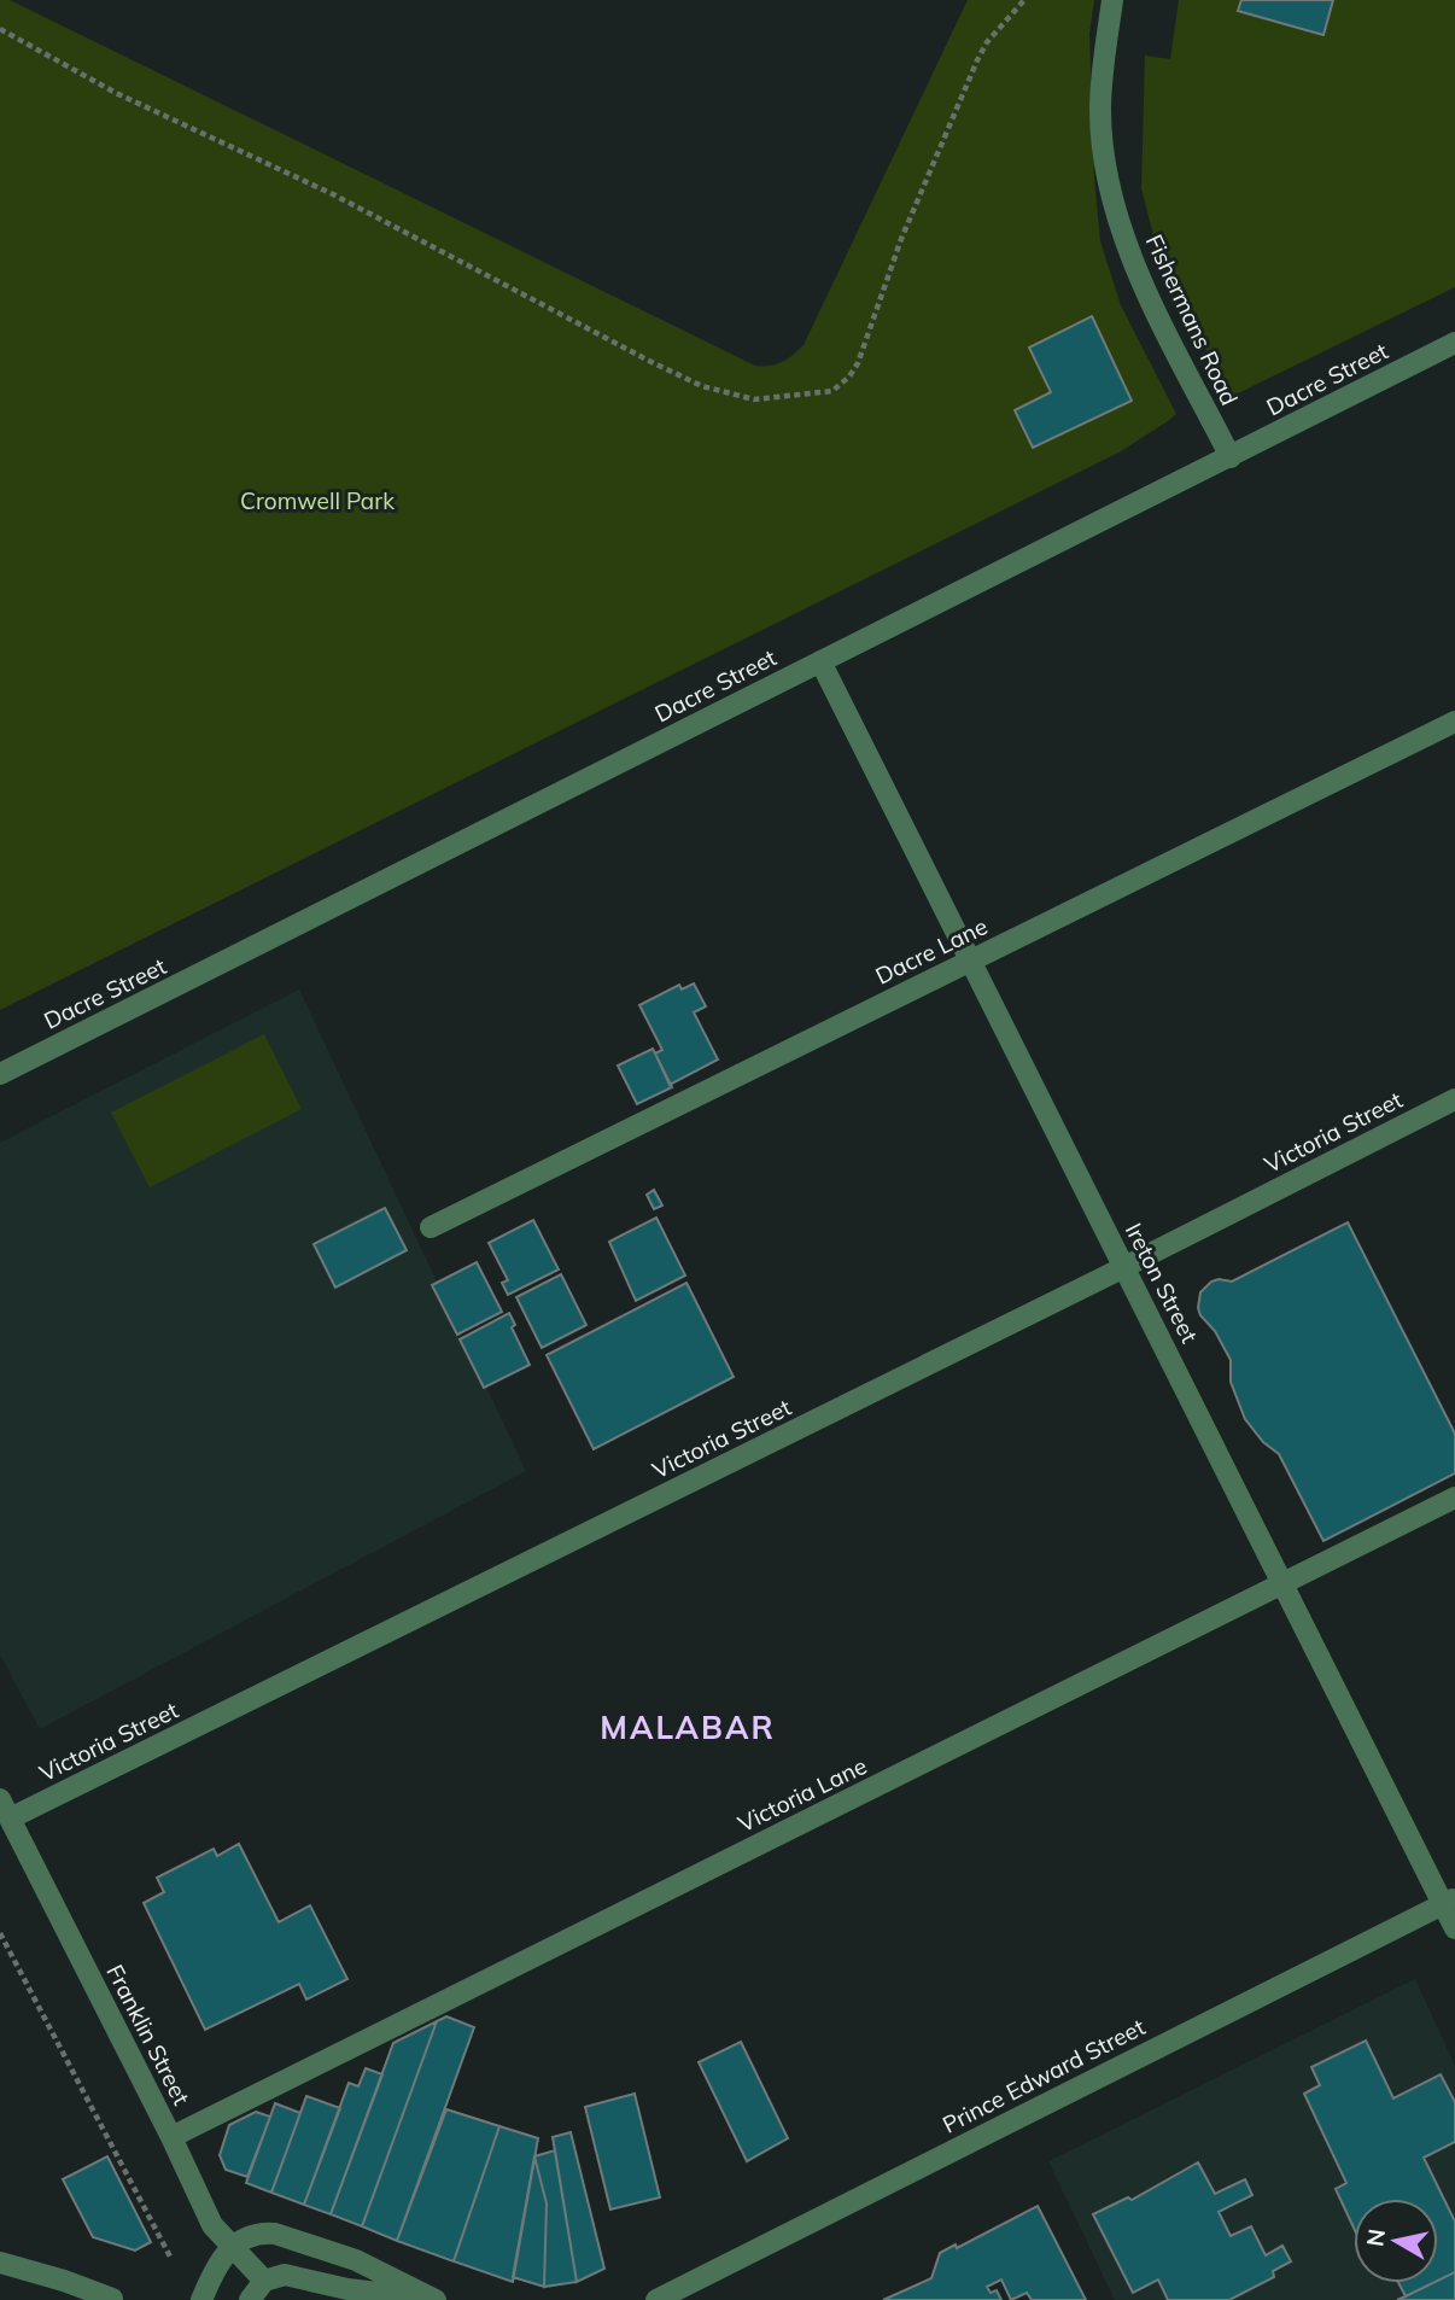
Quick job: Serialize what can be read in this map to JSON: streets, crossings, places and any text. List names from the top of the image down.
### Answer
{
  "streets": {
    "street": [
      "Fishermans Road",
      "Dacre Street",
      "Dacre Lane",
      "Victoria Street",
      "Ireton Street",
      "Victoria Lane",
      "Franklin Street",
      "Prince Edward Street"
    ]
  },
  "crossings": [
    ["Fishermans Road", "Dacre Street"],
    ["Dacre Street", "Ireton Street"],
    ["Dacre Lane", "Ireton Street"],
    ["Victoria Street", "Ireton Street"],
    ["Victoria Street", "Franklin Street"],
    ["Ireton Street", "Victoria Lane"],
    ["Ireton Street", "Prince Edward Street"],
    ["Victoria Lane", "Franklin Street"]
  ],
  "districts": ["MALABAR"],
  "parks": ["Cromwell Park"],
  "north": "left"
}
